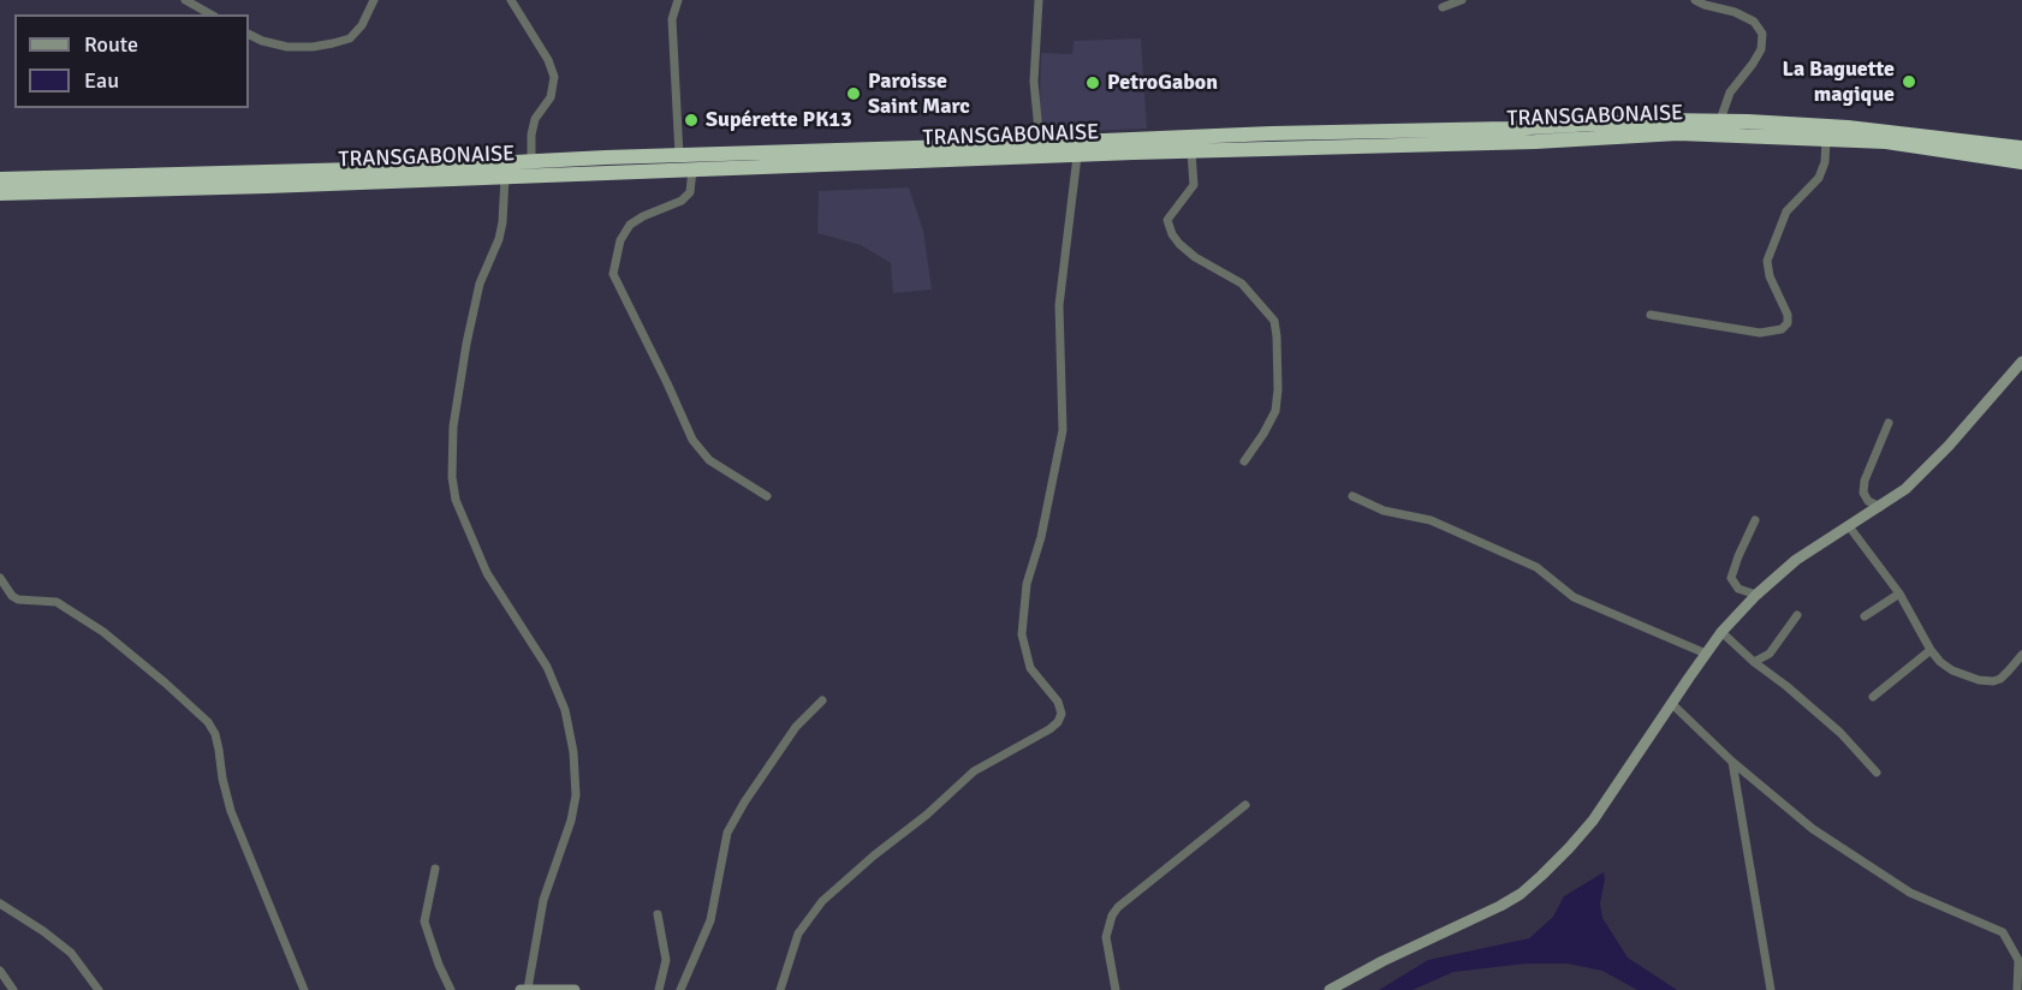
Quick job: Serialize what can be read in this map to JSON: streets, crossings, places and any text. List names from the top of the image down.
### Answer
{
  "streets": {
    "highway": ["TRANSGABONAISE"]
  },
  "places": [
    "La Baguette magique",
    "PetroGabon",
    "Paroisse Saint Marc",
    "Supérette PK13"
  ],
  "legend": ["Route", "Eau"]
}
